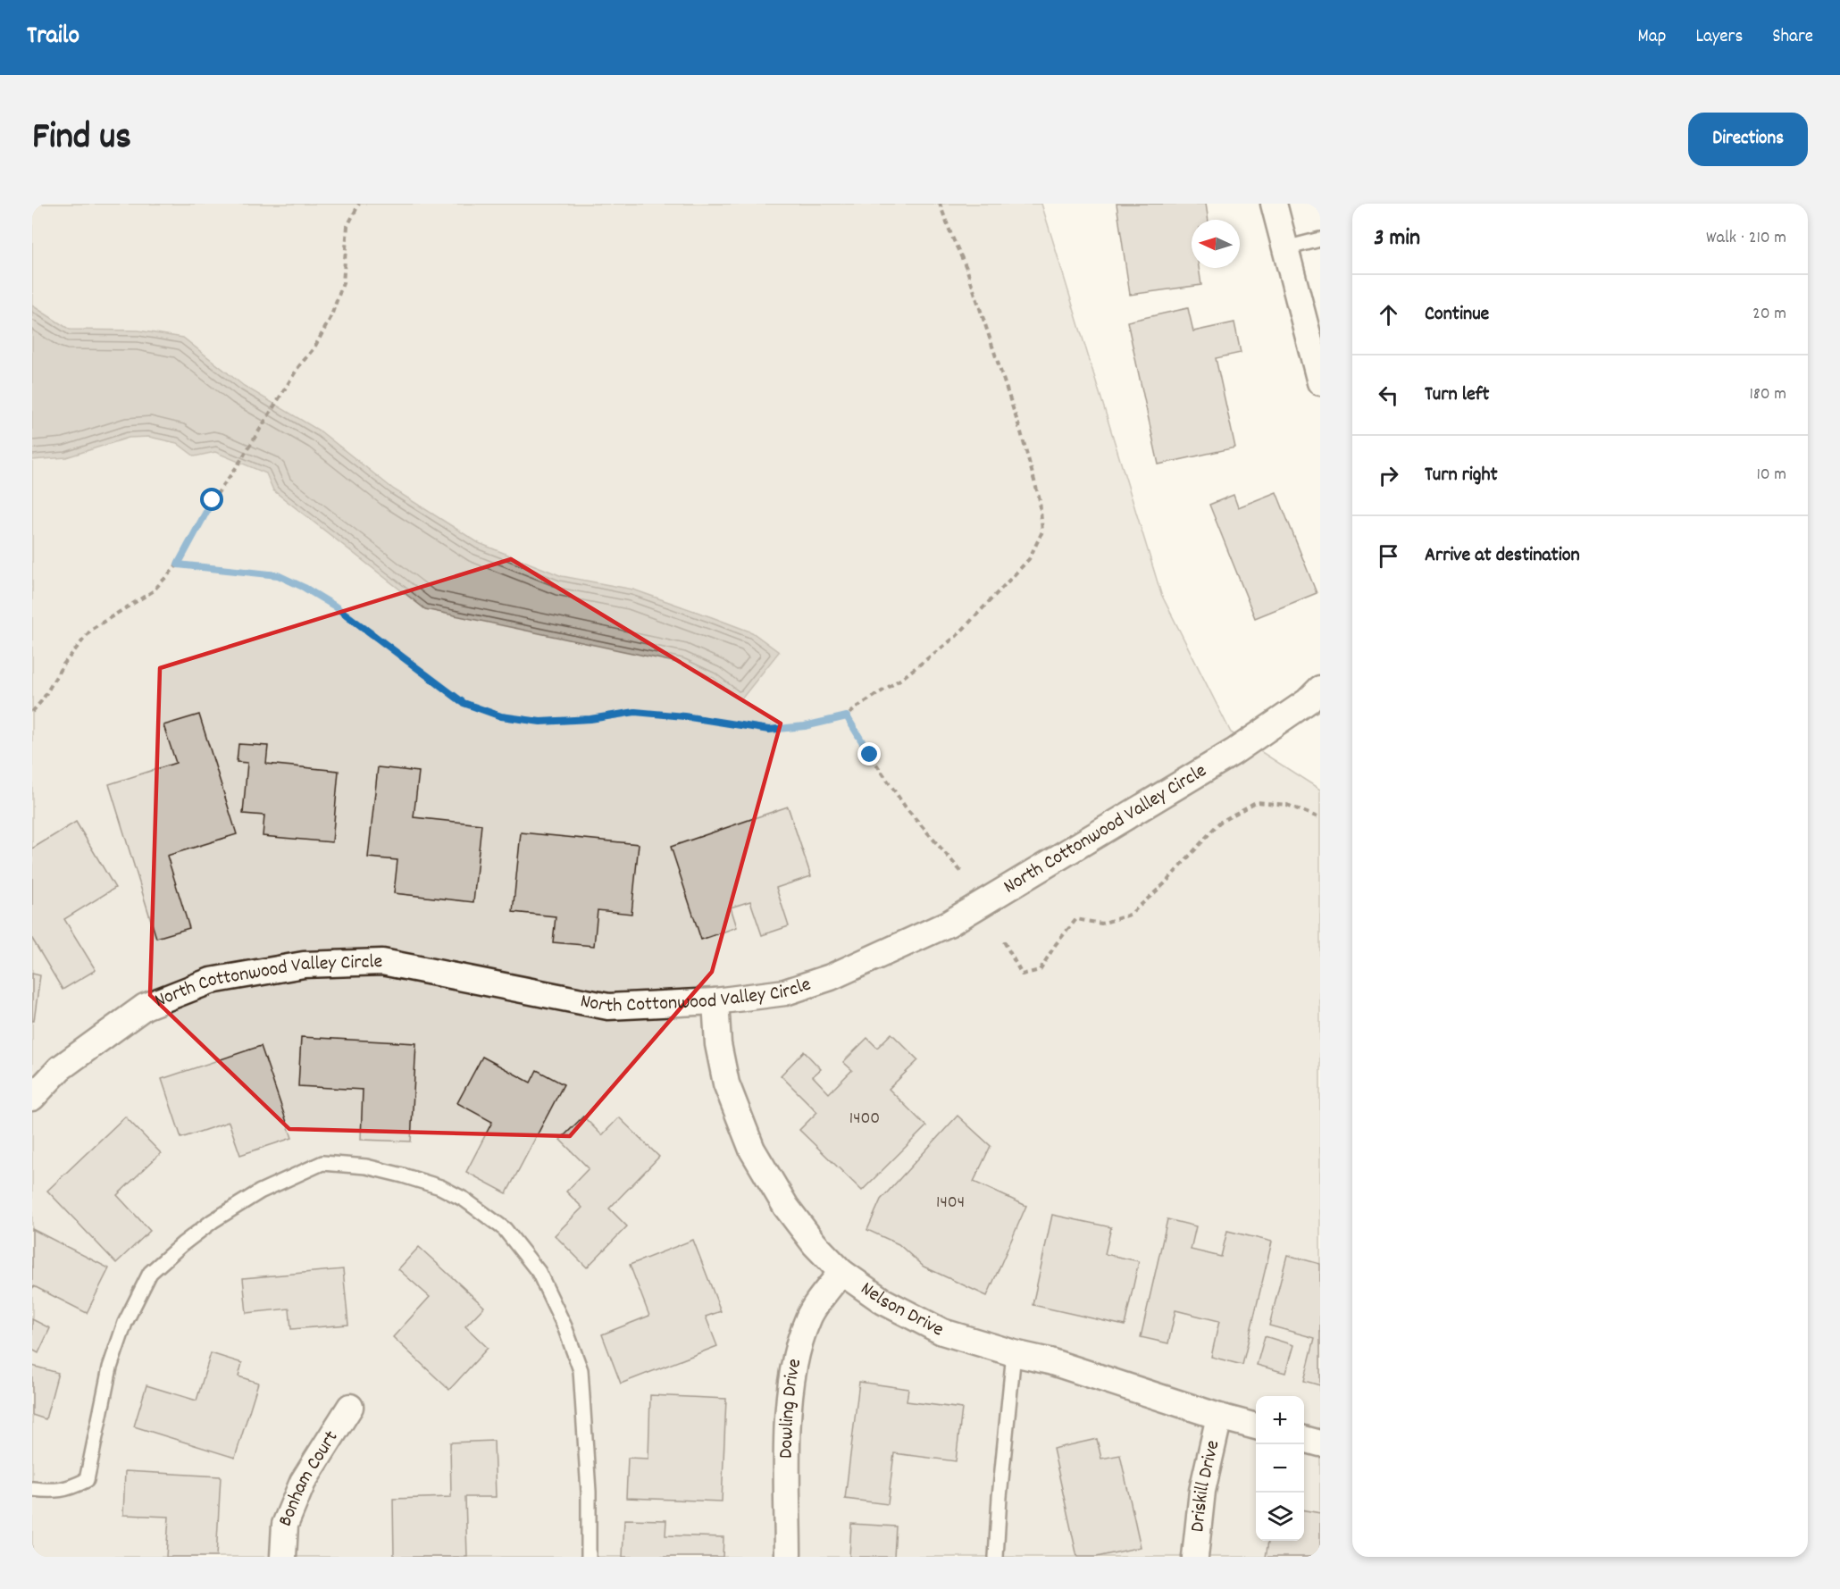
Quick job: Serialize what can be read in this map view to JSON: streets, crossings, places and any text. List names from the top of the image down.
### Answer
{
  "streets": {
    "street": [
      "North Cottonwood Valley Circle",
      "Nelson Drive",
      "Dowling Drive",
      "Bonham Court",
      "Driskill Drive"
    ]
  },
  "crossings": [
    ["North Cottonwood Valley Circle", "Nelson Drive"],
    ["Nelson Drive", "Dowling Drive"],
    ["Nelson Drive", "Driskill Drive"]
  ],
  "house_numbers": ["1400", "1404"],
  "north": "left",
  "page": {
    "header": "Trailo",
    "nav": ["Map", "Layers", "Share"],
    "title": "Find us",
    "buttons": "Directions",
    "heading": ["3 min", "Walk · 210 m"],
    "list": [
      ["Continue", "20 m"],
      ["Turn left", "180 m"],
      ["Turn right", "10 m"],
      "Arrive at destination"
    ],
    "map_buttons": ["+", "−"]
  }
}
